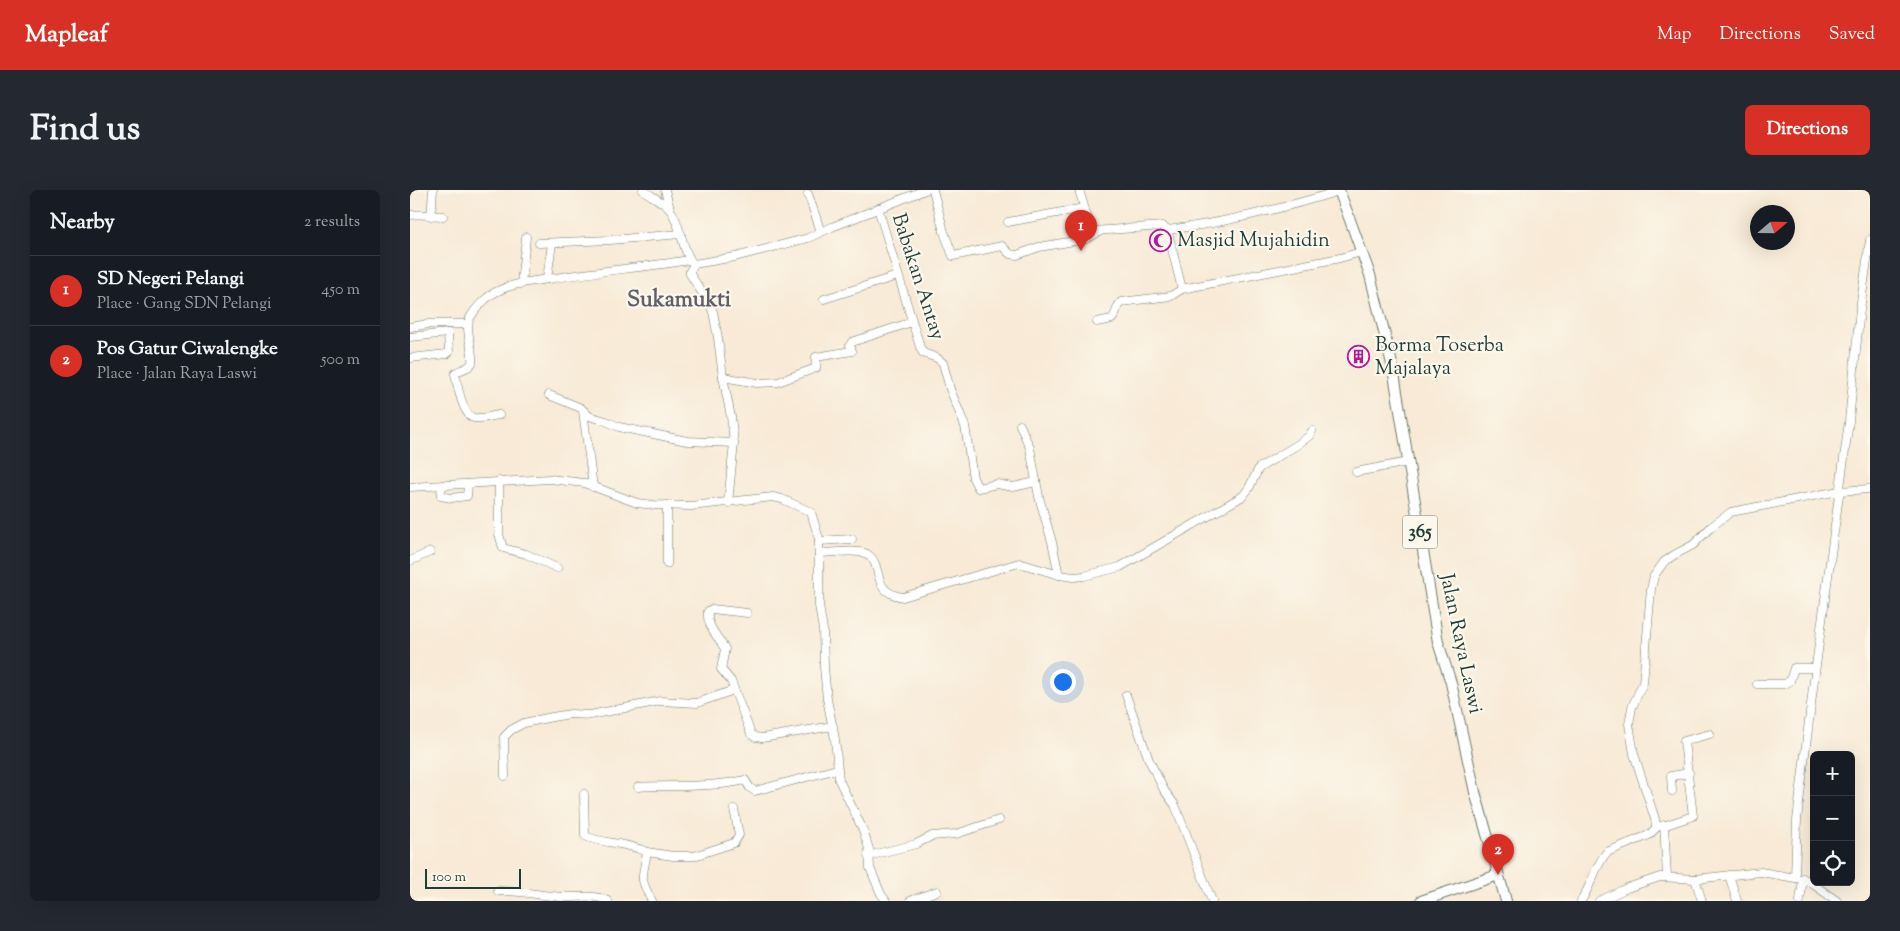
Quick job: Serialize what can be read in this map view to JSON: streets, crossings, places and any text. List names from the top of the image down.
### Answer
{
  "streets": {
    "main road": ["365", "Jalan Raya Laswi"],
    "street": ["Babakan Antay"]
  },
  "districts": ["Sukamukti"],
  "places": {
    "mosque": ["Masjid Mujahidin"],
    "building": ["Borma Toserba Majalaya"]
  },
  "scale_bar": "100 m",
  "north": "right",
  "page": {
    "header": "Mapleaf",
    "nav": ["Map", "Directions", "Saved"],
    "title": "Find us",
    "buttons": "Directions",
    "heading": ["Nearby", "2 results"],
    "pins": ["1", "2"],
    "list": [
      {
        "mark": "1",
        "name": "SD Negeri Pelangi",
        "note": "Place · Gang SDN Pelangi",
        "value": "450 m"
      },
      {
        "mark": "2",
        "name": "Pos Gatur Ciwalengke",
        "note": "Place · Jalan Raya Laswi",
        "value": "500 m"
      }
    ],
    "map_buttons": ["+", "−"],
    "scale": "100 m"
  }
}
